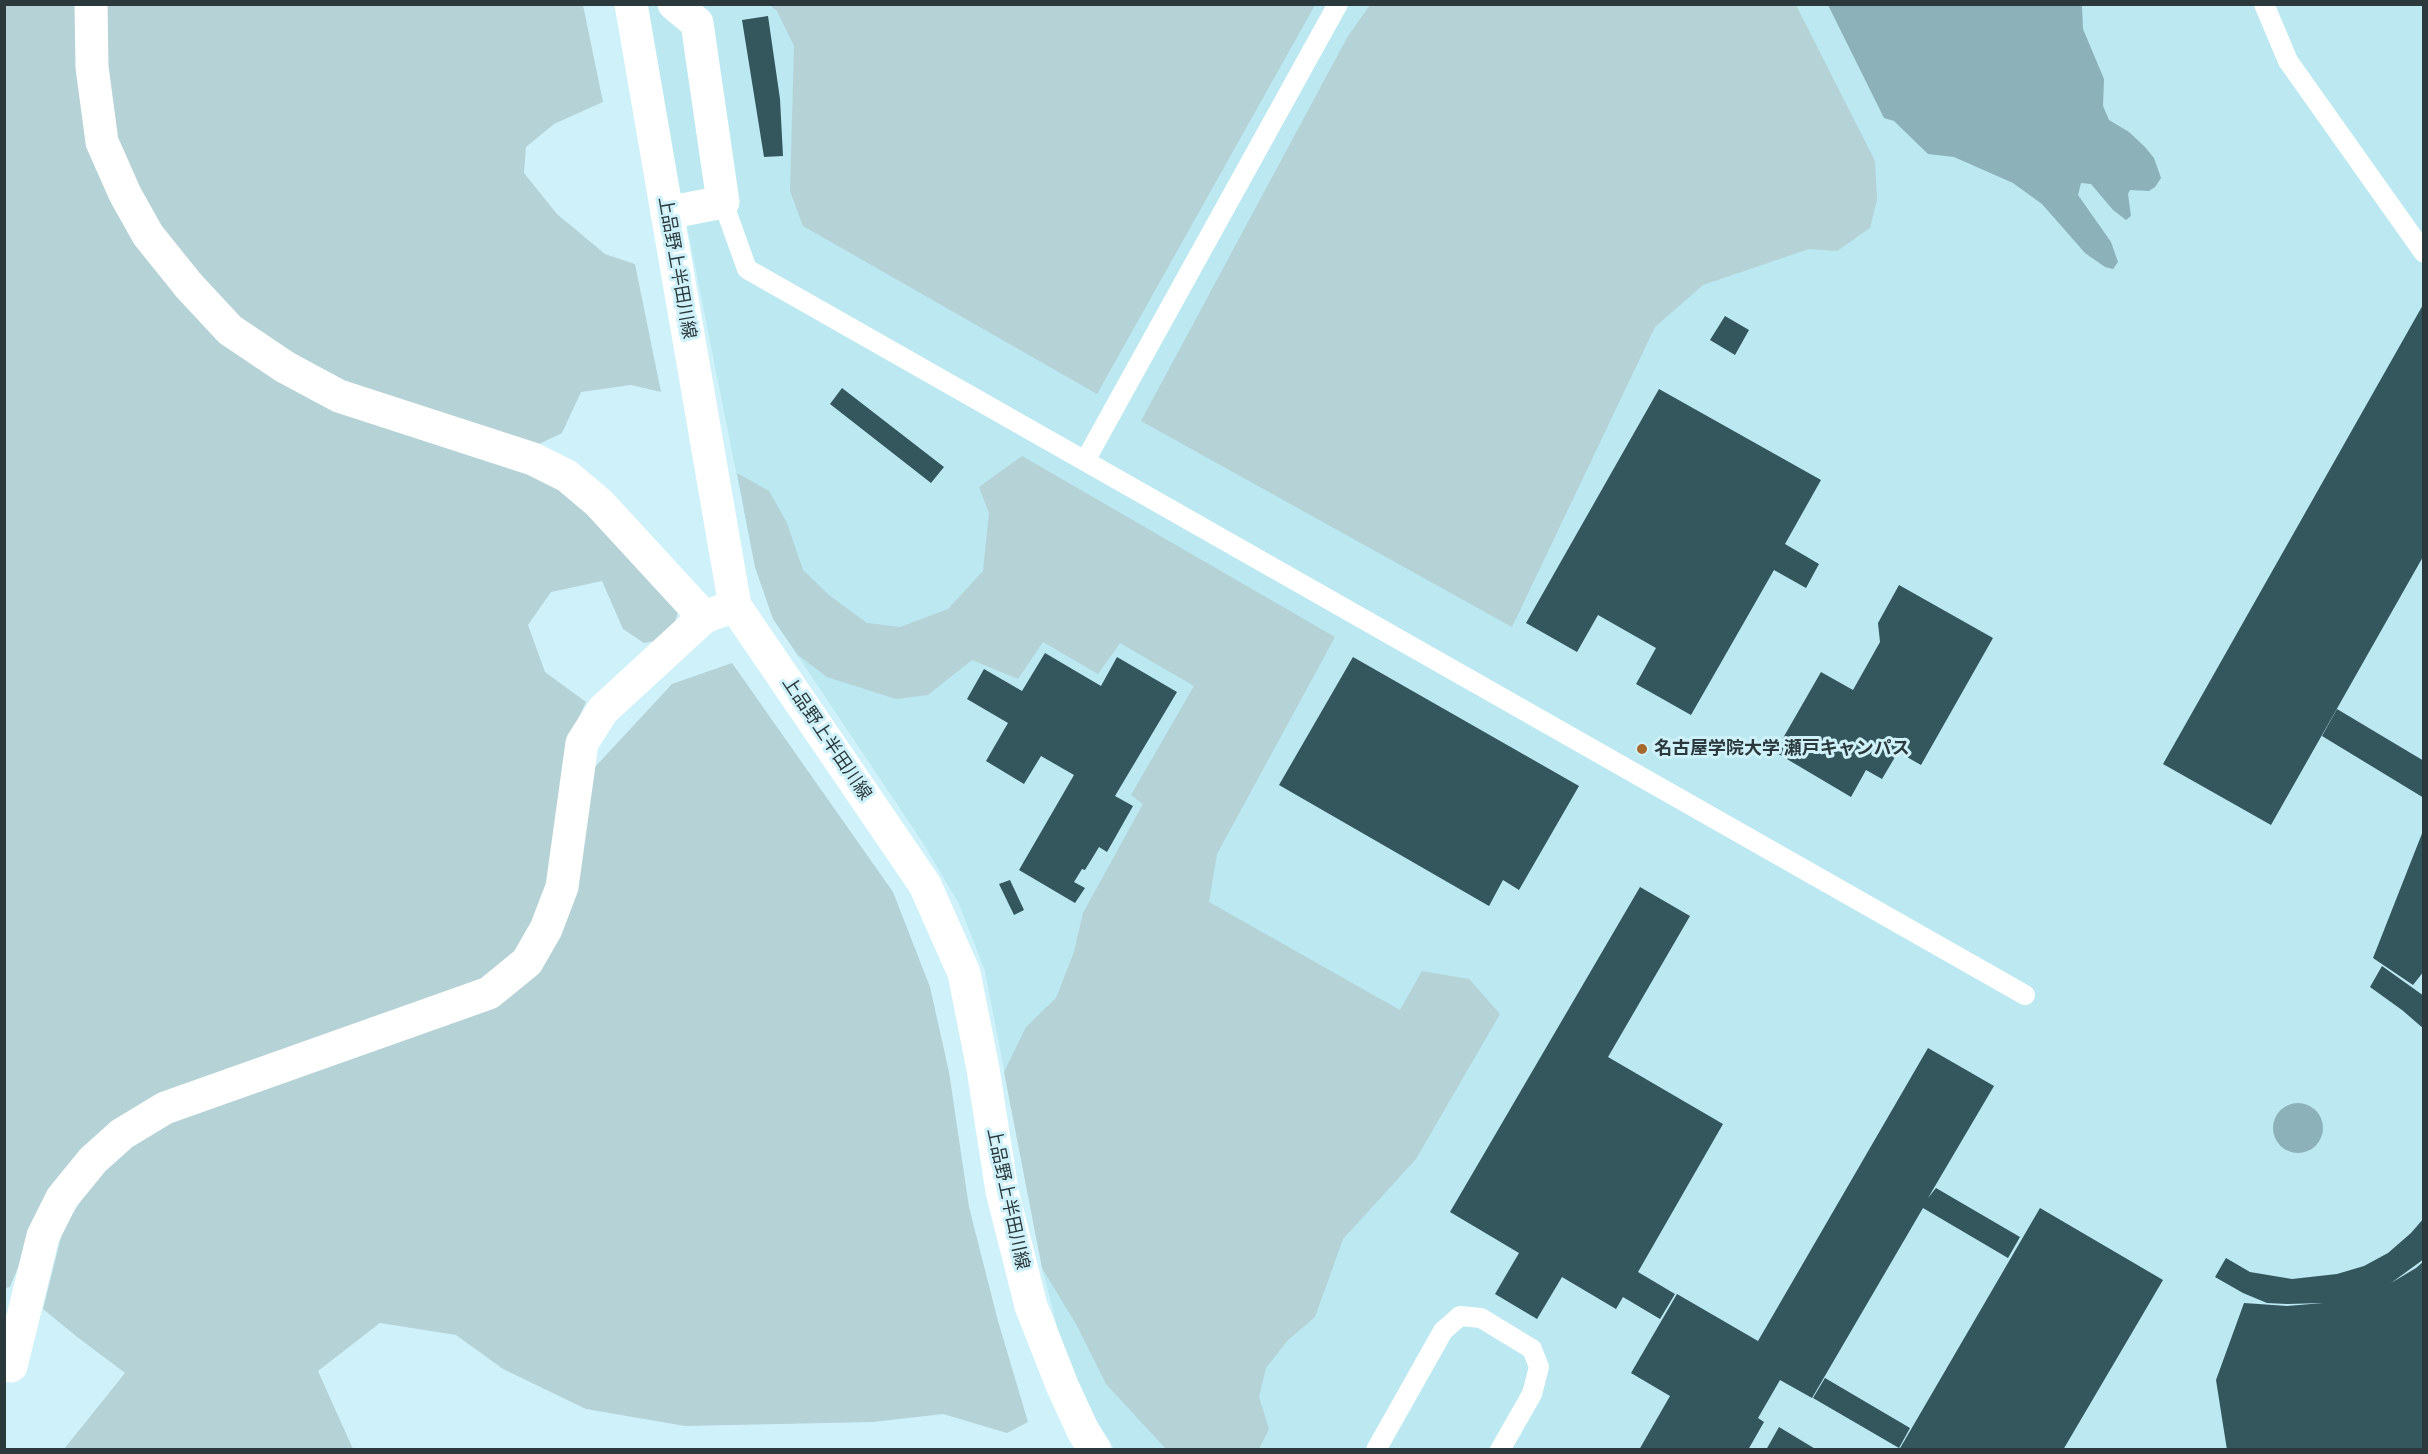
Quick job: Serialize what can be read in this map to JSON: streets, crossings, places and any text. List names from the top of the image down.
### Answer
{
  "streets": {
    "street": ["上品野上半田川線"]
  },
  "places": ["名古屋学院大学 瀬戸キャンパス"]
}
